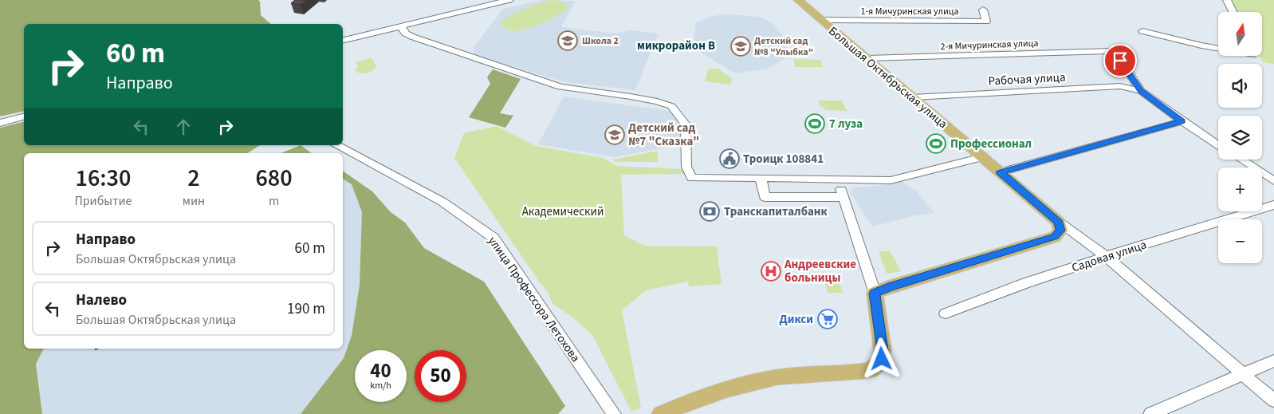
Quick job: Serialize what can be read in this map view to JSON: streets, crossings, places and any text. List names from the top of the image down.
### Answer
{
  "streets": {
    "main road": ["Большая Октябрьская улица"],
    "street": [
      "1-я Мичуринская улица",
      "2-я Мичуринская улица",
      "Рабочая улица",
      "Садовая улица",
      "улица Профессора Летохова"
    ]
  },
  "crossings": [
    ["1-я Мичуринская улица", "Большая Октябрьская улица"],
    ["2-я Мичуринская улица", "Большая Октябрьская улица"],
    ["2-я Мичуринская улица", "Рабочая улица"],
    ["Большая Октябрьская улица", "Рабочая улица"]
  ],
  "districts": ["микрорайон В"],
  "parks": ["Академический"],
  "places": {
    "school or university": ["Школа 2", "Детский сад №8 \"Улыбка\"", "Детский сад №7 \"Сказка\""],
    "sports": ["7 луза", "Профессионал"],
    "public building": ["Троицк 108841"],
    "bank": ["Транскапиталбанк"],
    "hospital": ["Андреевские больницы"],
    "supermarket": ["Дикси"]
  },
  "north": "top",
  "page": {
    "map_buttons": ["+", "−"],
    "turn": ["60 m", "Направо"],
    "eta": [
      "16:30",
      "Прибытие",
      "2",
      "мин",
      "680",
      "m"
    ],
    "list": [
      {
        "name": "Направо",
        "note": "Большая Октябрьская улица",
        "value": "60 m"
      },
      {
        "name": "Налево",
        "note": "Большая Октябрьская улица",
        "value": "190 m"
      }
    ],
    "speed": "40 km/h",
    "limit": "50"
  }
}
